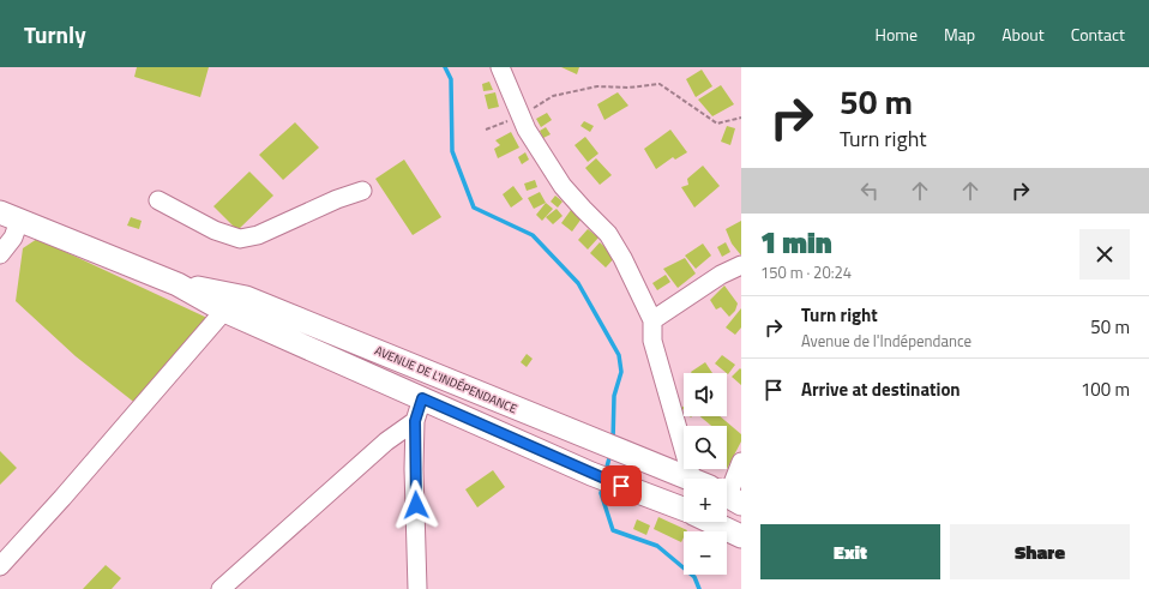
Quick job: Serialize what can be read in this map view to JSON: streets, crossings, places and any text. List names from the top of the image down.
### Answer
{
  "streets": {
    "main road": ["AVENUE DE L'INDÉPENDANCE"]
  },
  "page": {
    "header": "Turnly",
    "nav": [
      "Home",
      "Map",
      "About",
      "Contact"
    ],
    "turn": ["50 m", "Turn right"],
    "heading": ["1 min", "150 m · 20:24"],
    "list": [
      {
        "name": "Turn right",
        "note": "Avenue de l'Indépendance",
        "value": "50 m"
      },
      {
        "name": "Arrive at destination",
        "value": "100 m"
      }
    ],
    "map_buttons": ["+", "−"],
    "buttons": ["Exit", "Share"]
  }
}
